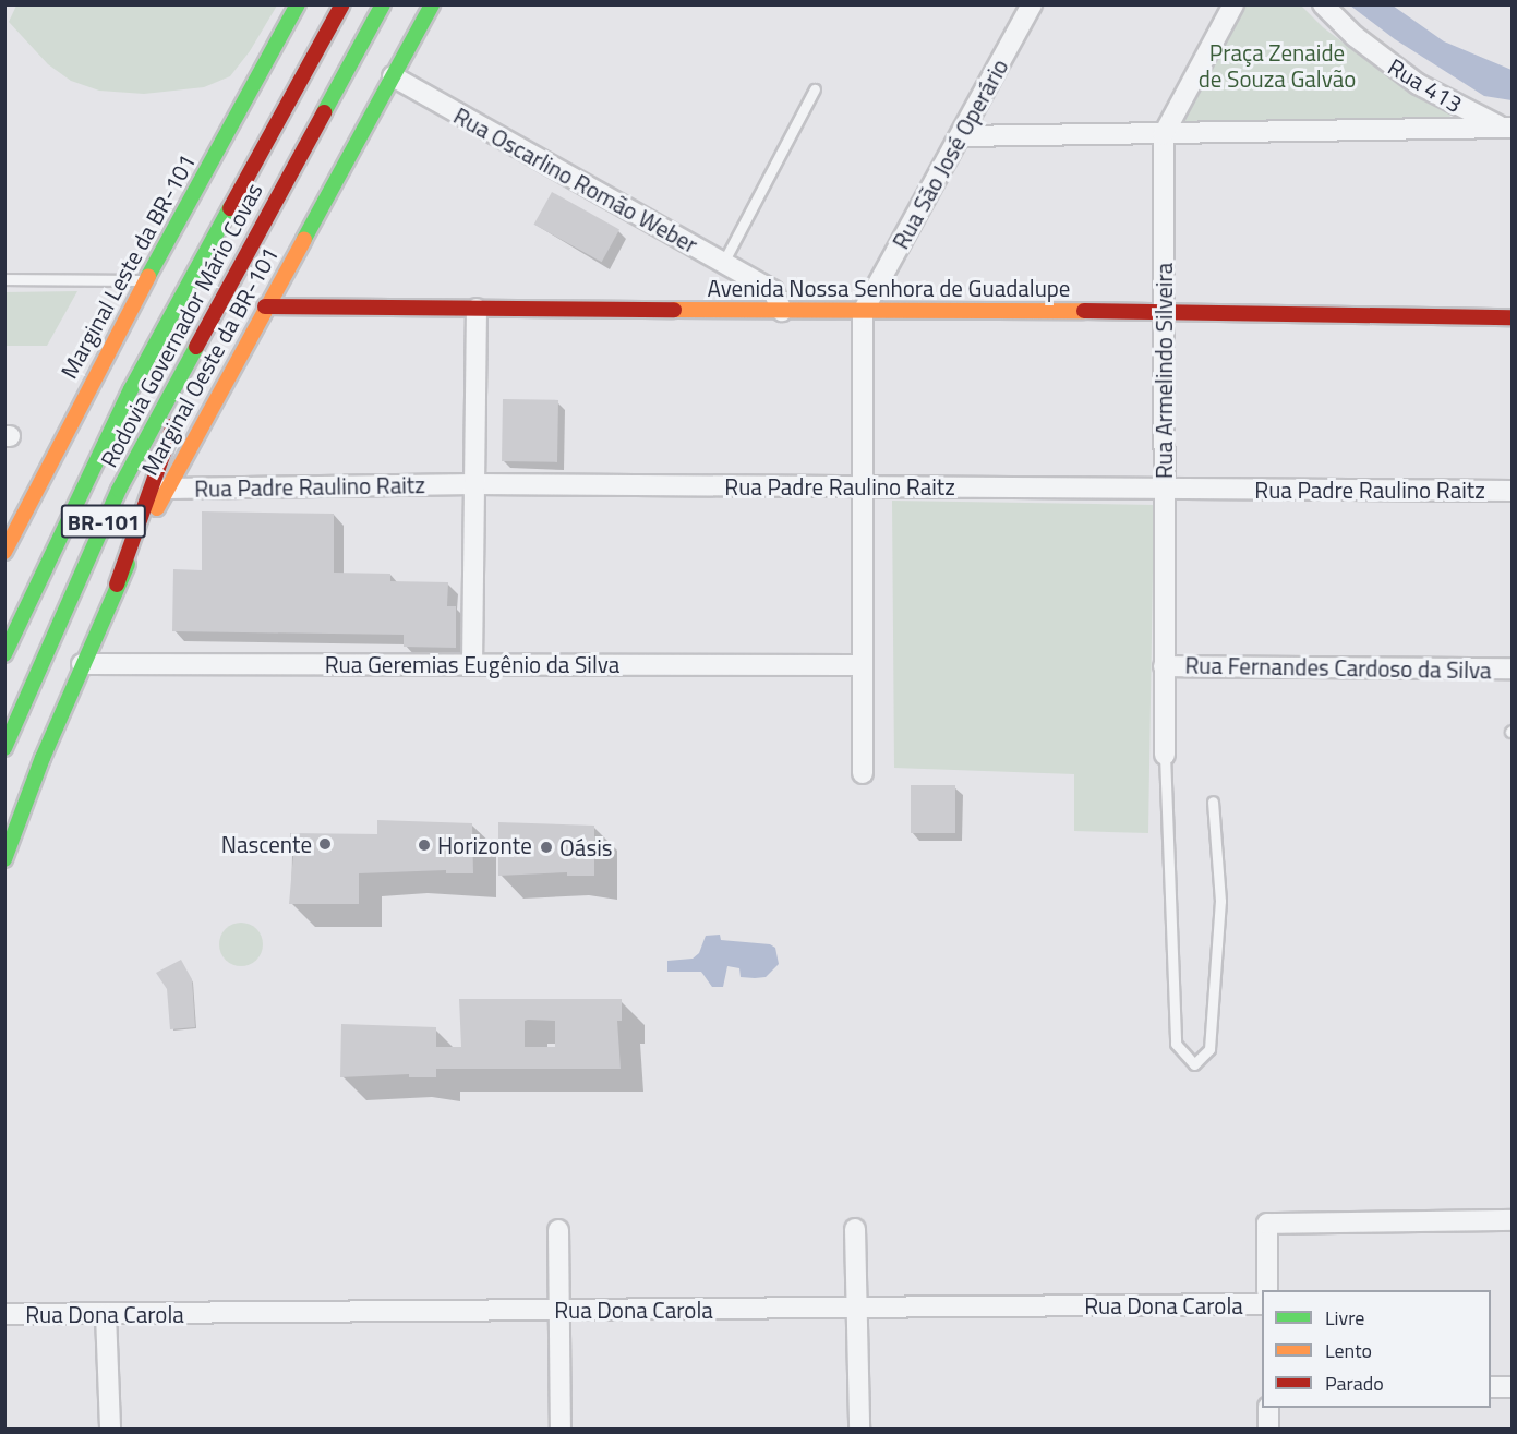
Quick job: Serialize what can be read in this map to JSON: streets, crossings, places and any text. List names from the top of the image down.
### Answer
{
  "streets": {
    "main road": [
      "Marginal Leste da BR-101",
      "Avenida Nossa Senhora de Guadalupe",
      "Rodovia Governador Mário Covas",
      "Marginal Oeste da BR-101",
      "BR-101"
    ],
    "street": [
      "Rua 413",
      "Rua São José Operário",
      "Rua Oscarlino Romão Weber",
      "Rua Armelindo Silveira",
      "Rua Padre Raulino Raitz",
      "Rua Geremias Eugênio da Silva",
      "Rua Fernandes Cardoso da Silva",
      "Rua Dona Carola"
    ]
  },
  "crossings": [
    ["Rua São José Operário", "Avenida Nossa Senhora de Guadalupe"],
    ["Rua São José Operário", "Rua Padre Raulino Raitz"],
    ["Rua São José Operário", "Rua Geremias Eugênio da Silva"],
    ["Rua Oscarlino Romão Weber", "Avenida Nossa Senhora de Guadalupe"],
    ["Rua Oscarlino Romão Weber", "Marginal Oeste da BR-101"],
    ["Avenida Nossa Senhora de Guadalupe", "Marginal Oeste da BR-101"],
    ["Avenida Nossa Senhora de Guadalupe", "Rua Armelindo Silveira"],
    ["Marginal Oeste da BR-101", "Rua Padre Raulino Raitz"],
    ["Marginal Oeste da BR-101", "Rua Geremias Eugênio da Silva"],
    ["Rua Armelindo Silveira", "Rua Padre Raulino Raitz"],
    ["Rua Armelindo Silveira", "Rua Fernandes Cardoso da Silva"]
  ],
  "parks": ["Praça Zenaide de Souza Galvão"],
  "places": ["Nascente", "Horizonte", "Oásis"],
  "legend": ["Livre", "Lento", "Parado"]
}
